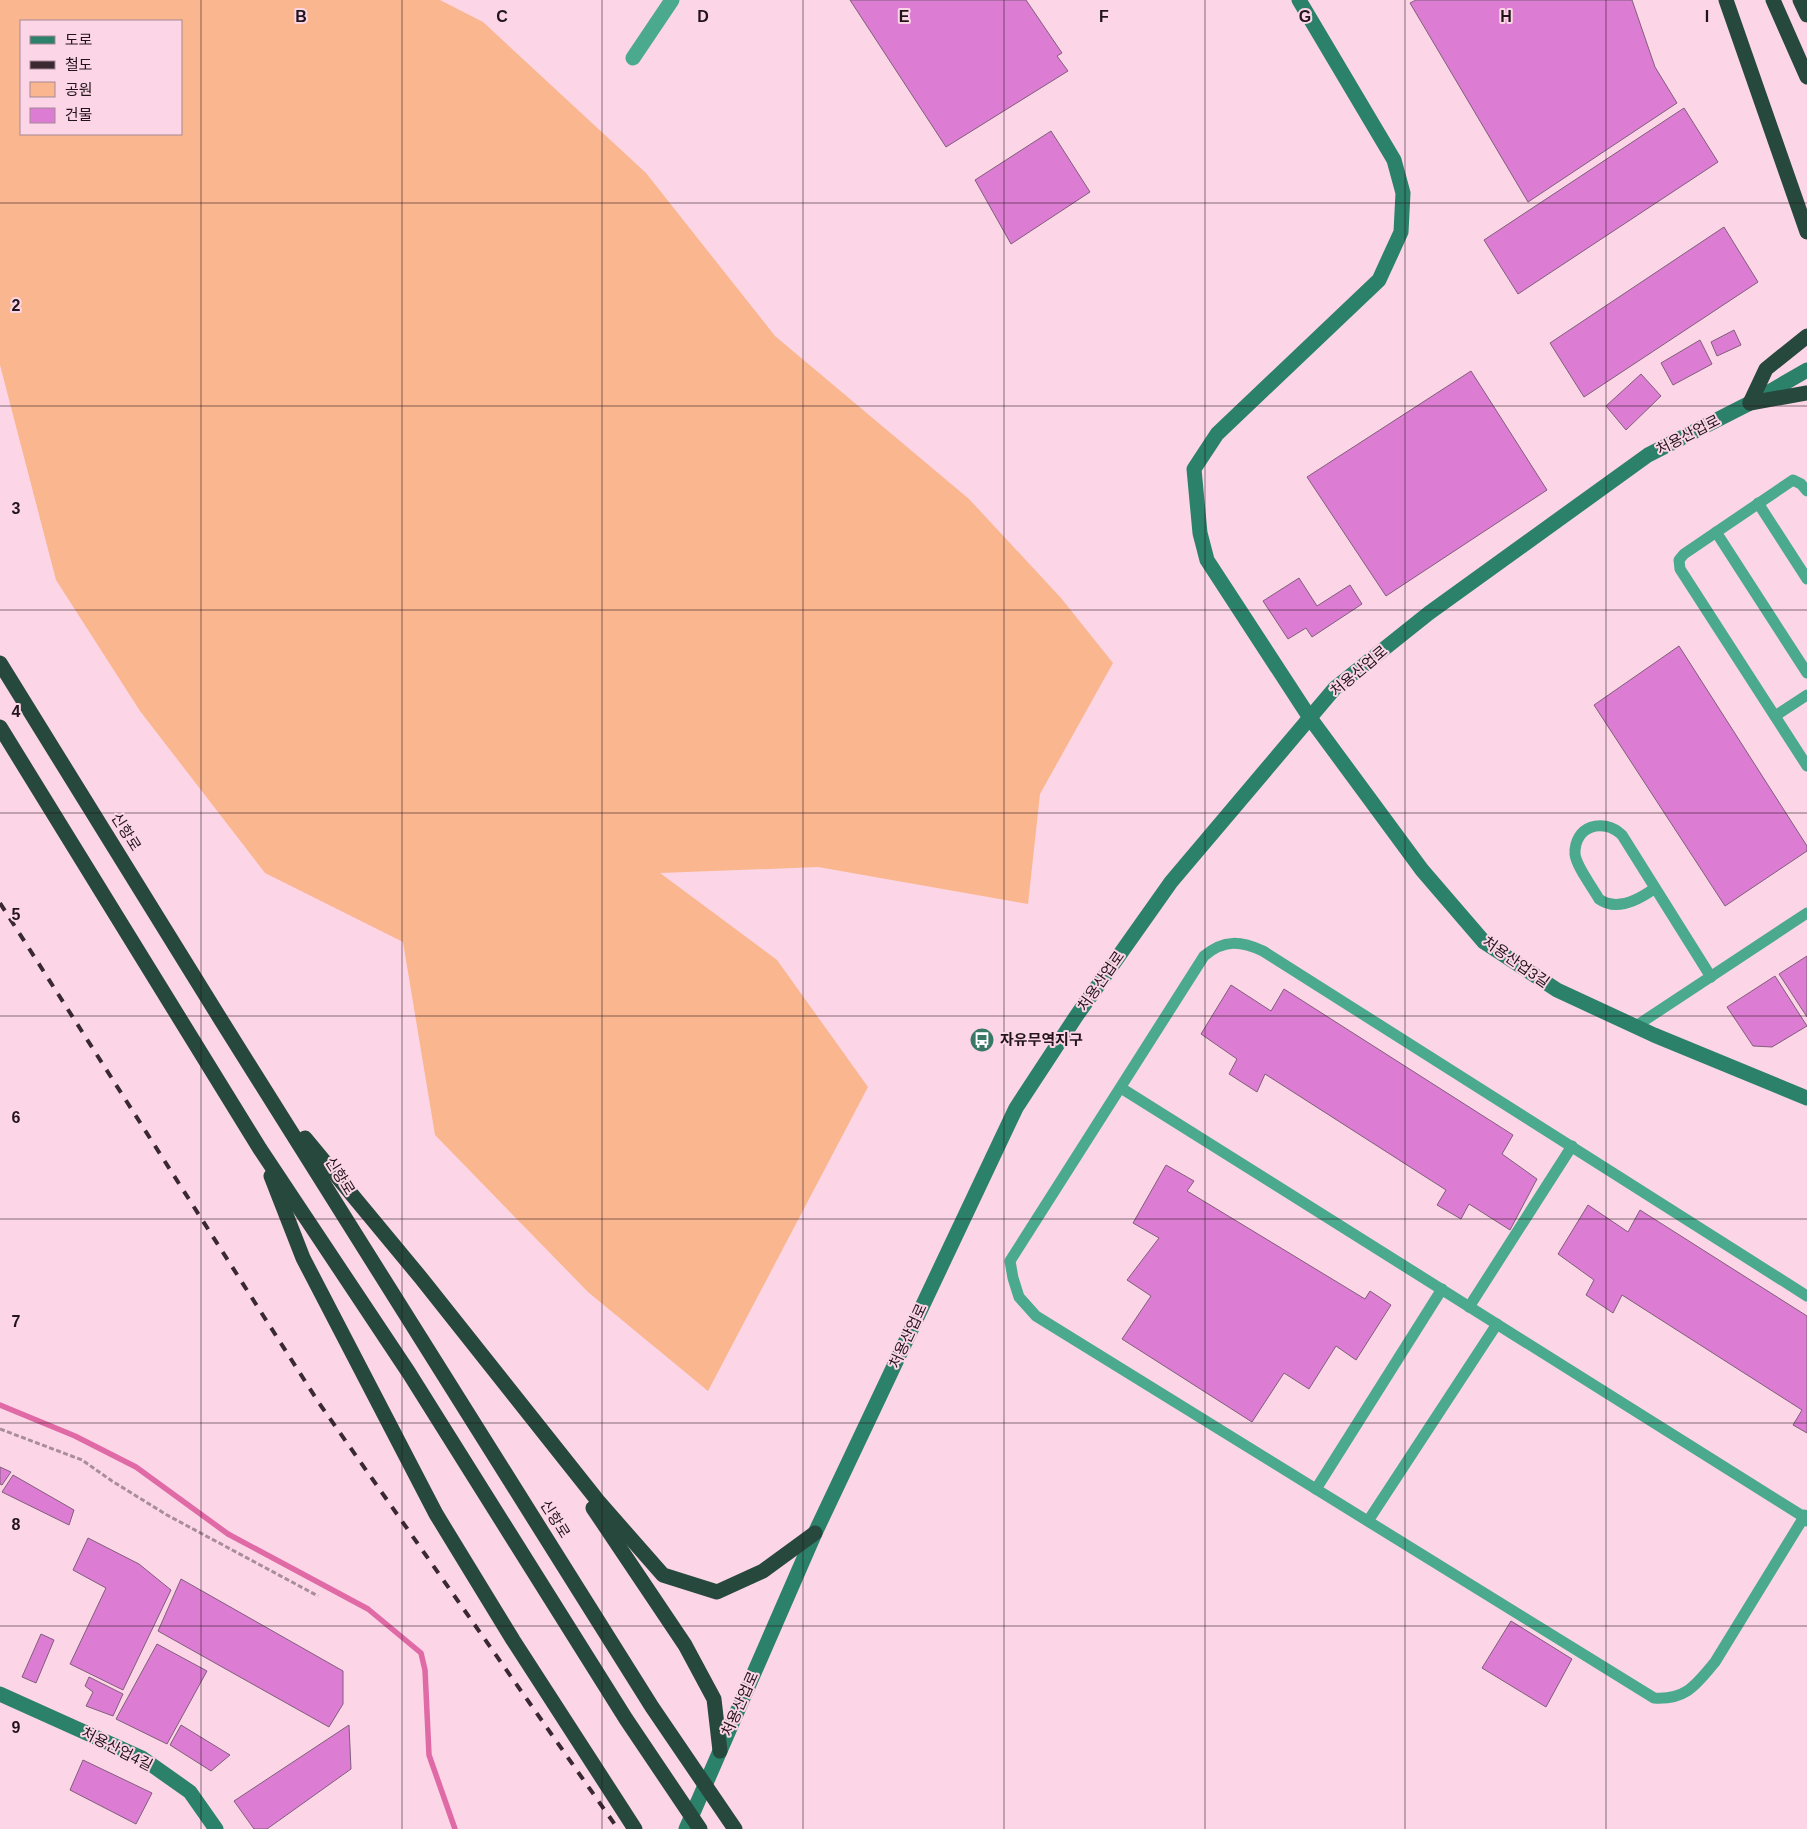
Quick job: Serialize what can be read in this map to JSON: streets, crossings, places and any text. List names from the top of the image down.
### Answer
{
  "streets": {
    "highway": ["신항로"],
    "main road": ["처용산업로", "처용산업3길", "처용산업4길"]
  },
  "crossings": [
    ["처용산업로", "처용산업3길"]
  ],
  "places": {
    "bus stop": ["자유무역지구"]
  },
  "legend": [
    "도로",
    "철도",
    "공원",
    "건물"
  ],
  "grid": {
    "columns": [
      "B",
      "C",
      "D",
      "E",
      "F",
      "G",
      "H",
      "I"
    ],
    "rows": [
      "2",
      "3",
      "4",
      "5",
      "6",
      "7",
      "8",
      "9"
    ]
  }
}
